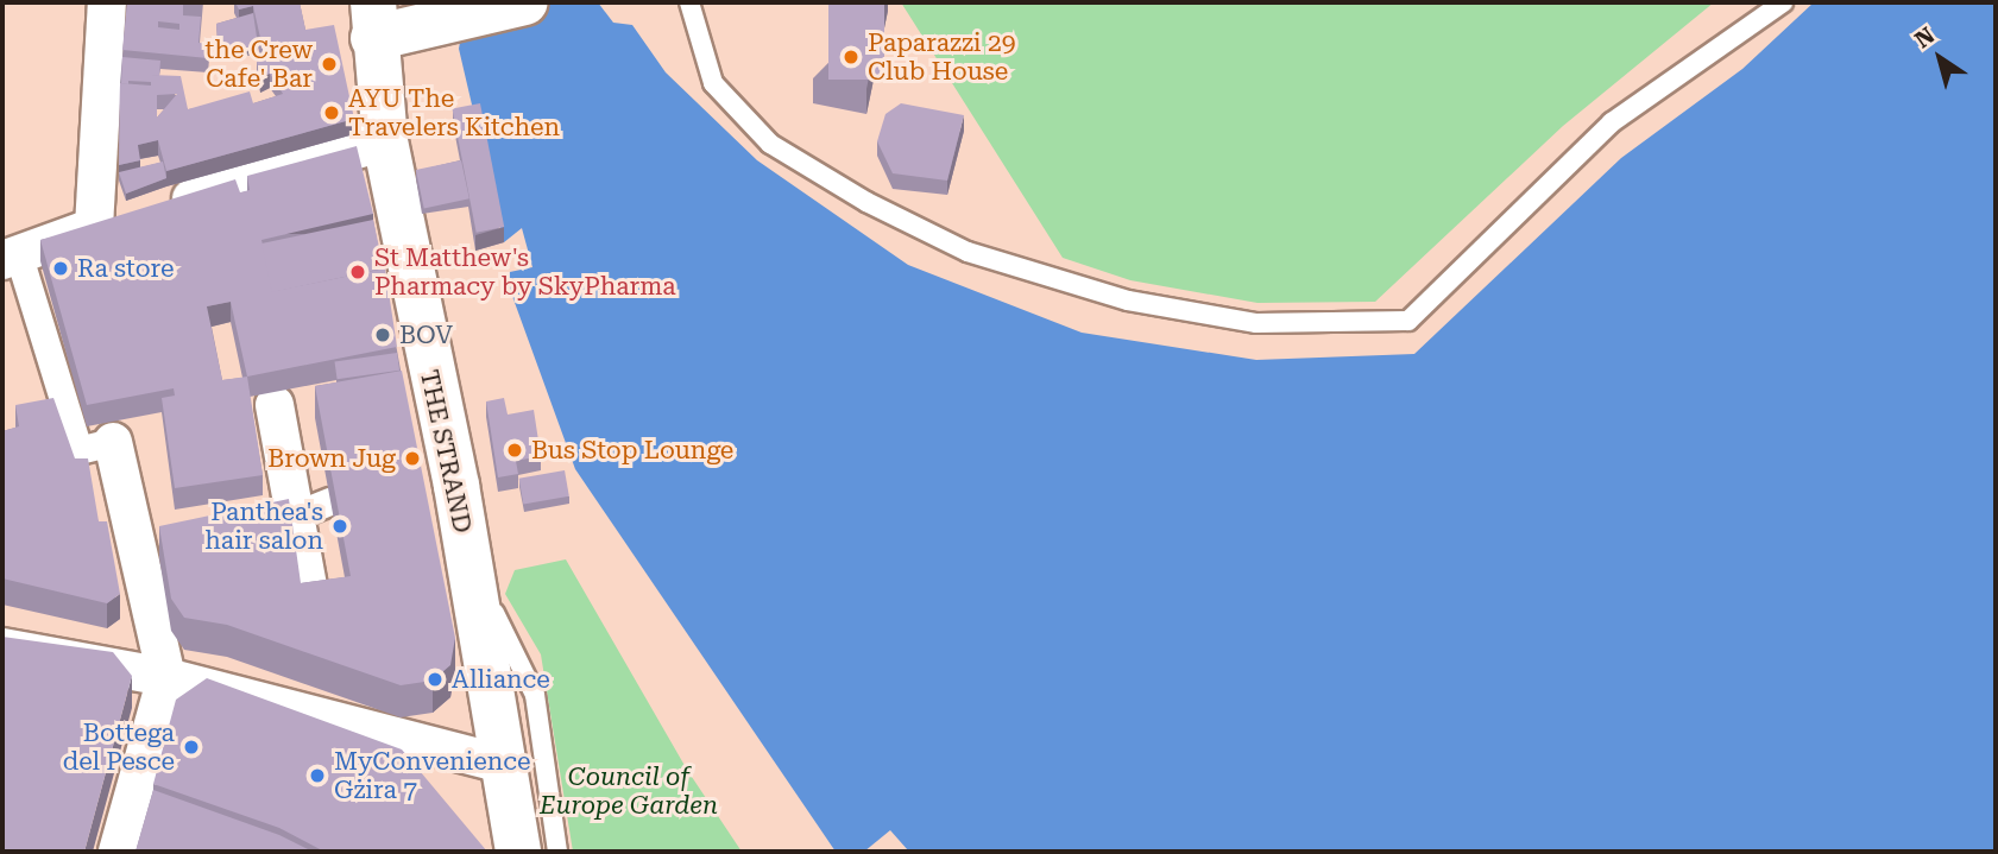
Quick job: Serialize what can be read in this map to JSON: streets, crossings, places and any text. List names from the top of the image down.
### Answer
{
  "streets": {
    "main road": ["THE STRAND"]
  },
  "parks": ["Council of Europe Garden"],
  "places": [
    "Paparazzi 29 Club House",
    "the Crew Cafe' Bar",
    "AYU The Travelers Kitchen",
    "Ra store",
    "St Matthew's Pharmacy by SkyPharma",
    "BOV",
    "Bus Stop Lounge",
    "Brown Jug",
    "Panthea's hair salon",
    "Alliance",
    "Bottega del Pesce",
    "MyConvenience Gżira 7"
  ],
  "north": "top left"
}
